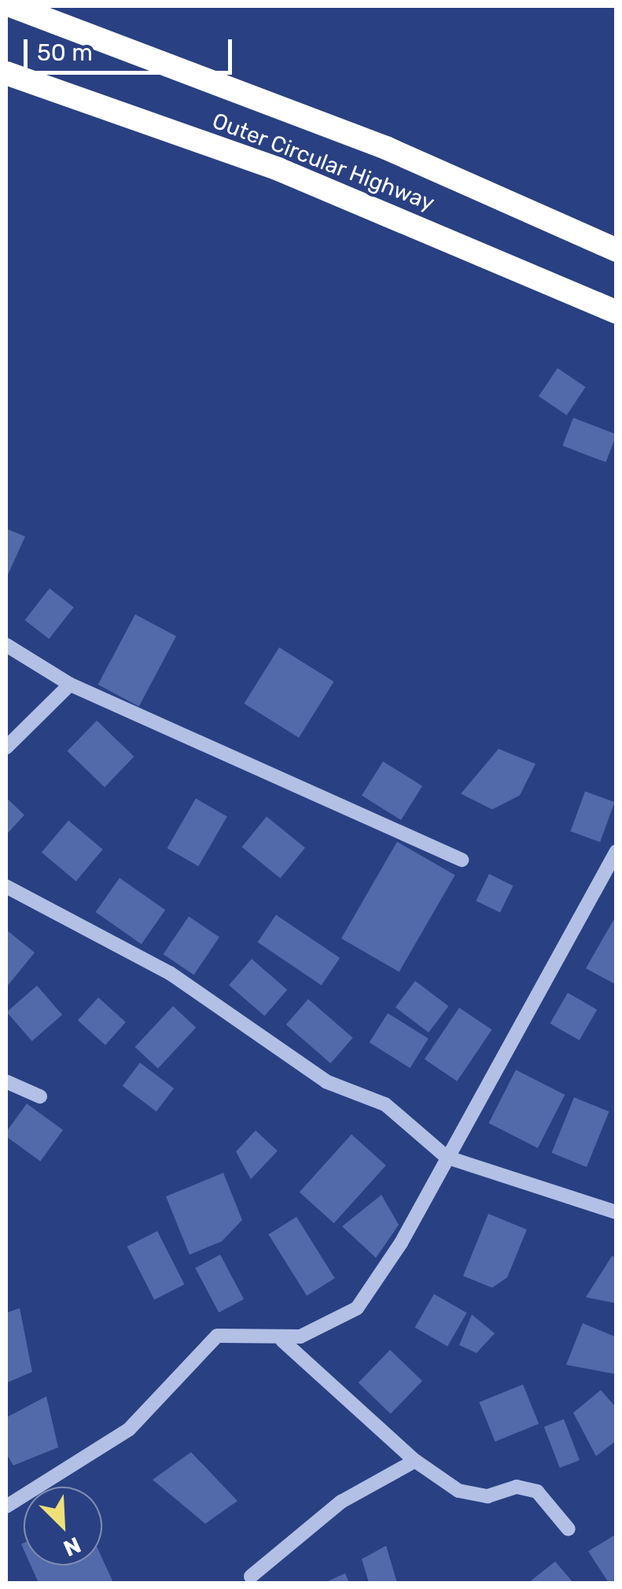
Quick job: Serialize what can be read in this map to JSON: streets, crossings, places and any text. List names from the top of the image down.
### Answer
{
  "streets": {
    "highway": ["Outer Circular Highway"]
  },
  "scale_bar": "50 m",
  "north": "bottom right"
}
